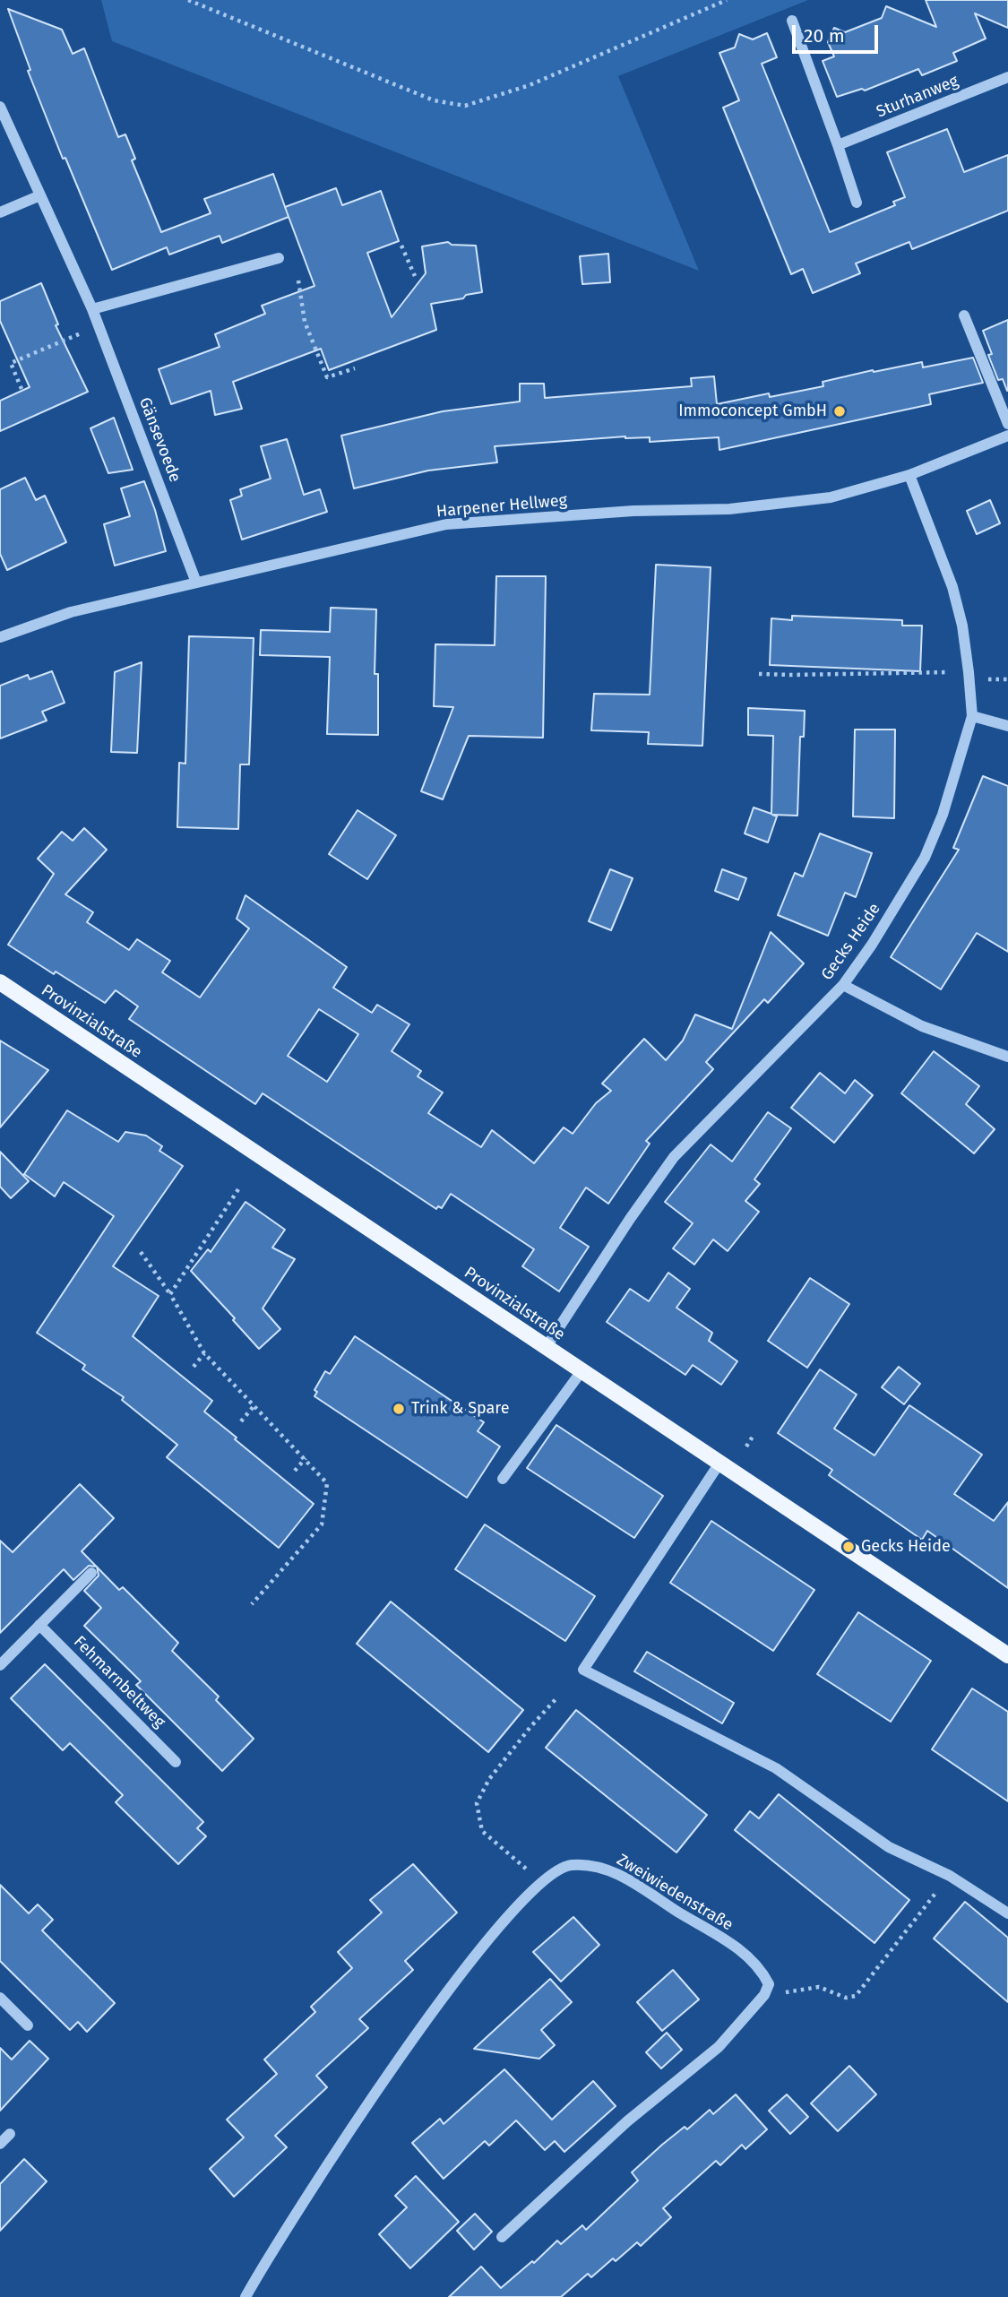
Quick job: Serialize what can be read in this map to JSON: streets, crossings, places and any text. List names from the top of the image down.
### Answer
{
  "streets": {
    "main road": ["Provinzialstraße"],
    "street": [
      "Sturhanweg",
      "Gänsevoede",
      "Harpener Hellweg",
      "Gecks Heide",
      "Fehmarnbeltweg",
      "Zweiwiedenstraße"
    ]
  },
  "crossings": [
    ["Gänsevoede", "Harpener Hellweg"],
    ["Harpener Hellweg", "Gecks Heide"],
    ["Gecks Heide", "Provinzialstraße"]
  ],
  "places": ["Immoconcept GmbH", "Trink & Spare", "Gecks Heide"],
  "scale_bar": "20 m"
}
